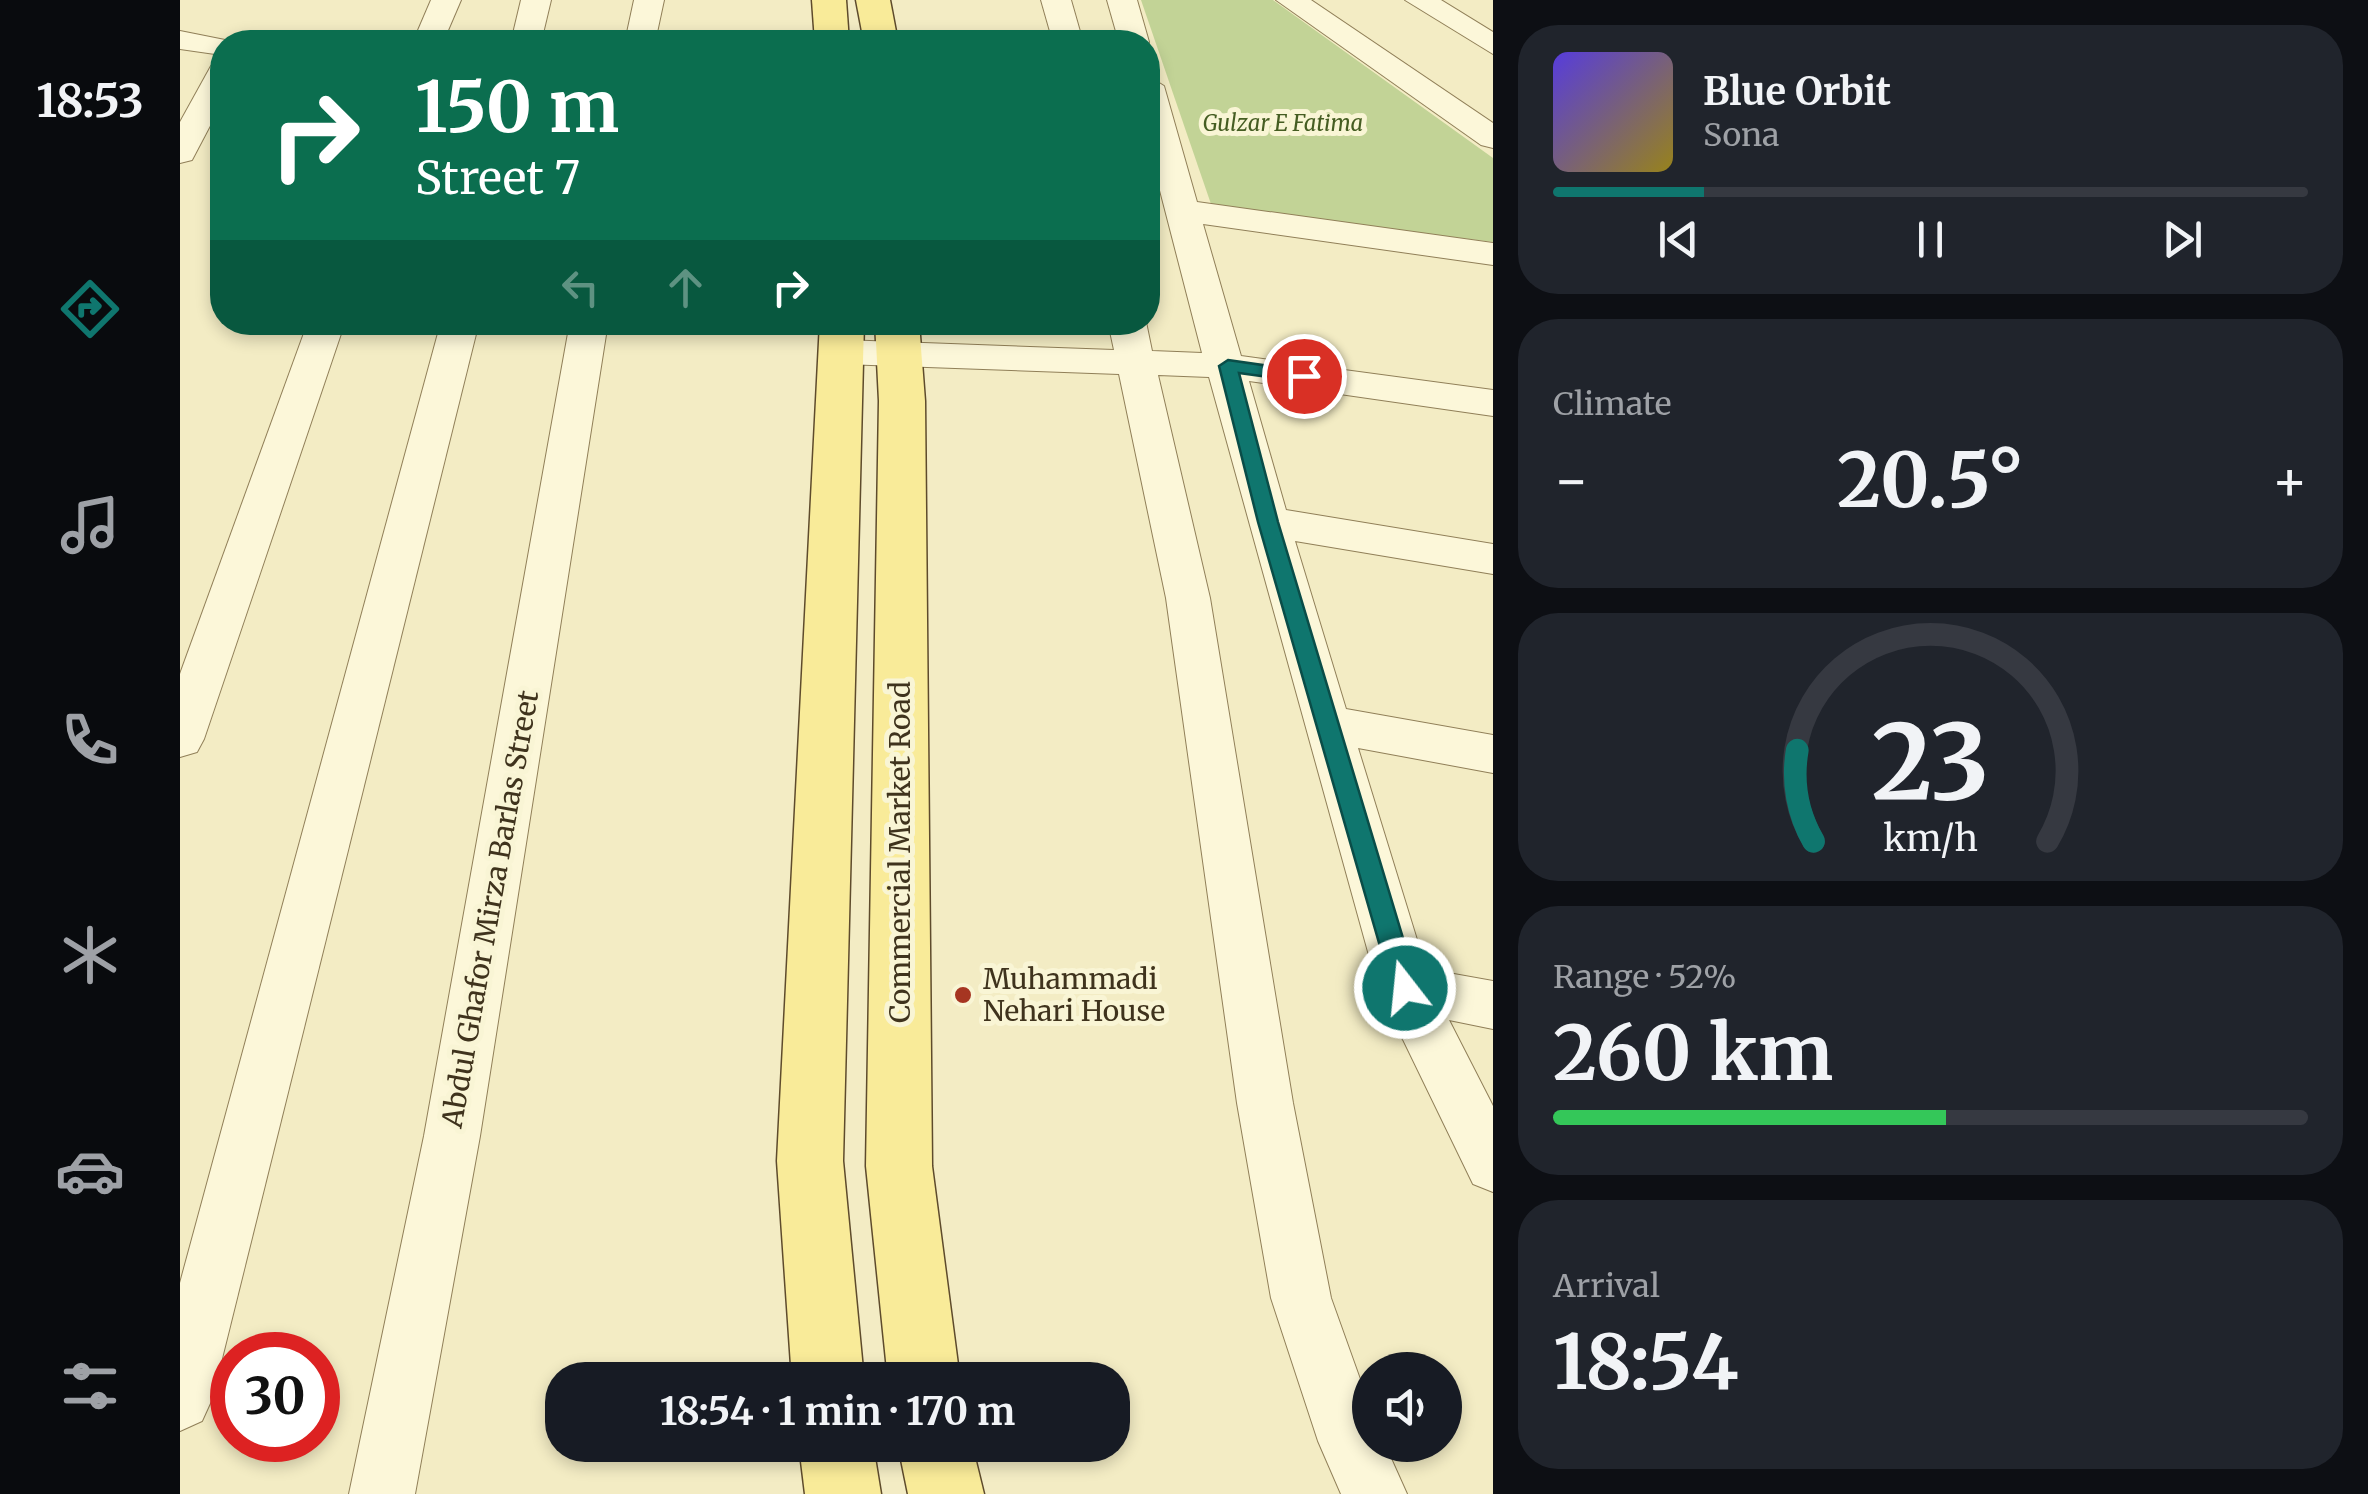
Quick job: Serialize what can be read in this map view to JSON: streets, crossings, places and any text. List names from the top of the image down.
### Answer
{
  "streets": {
    "main road": ["Commercial Market Road"],
    "street": ["Abdul Ghafor Mirza Barlas Street"]
  },
  "parks": ["Gulzar E Fatima"],
  "places": ["Muhammadi Nehari House"],
  "page": {
    "tabs": "18:53",
    "turn": ["150 m", "Street 7"],
    "song": ["Blue Orbit", "Sona"],
    "tile": [
      "Climate",
      ["Range · 52%", "260 km"],
      ["Arrival", "18:54"]
    ],
    "heat": ["−", "20.5°", "+"],
    "limit": "30",
    "trip": "18:54 · 1 min · 170 m",
    "gauge": ["23", "km/h"]
  }
}
